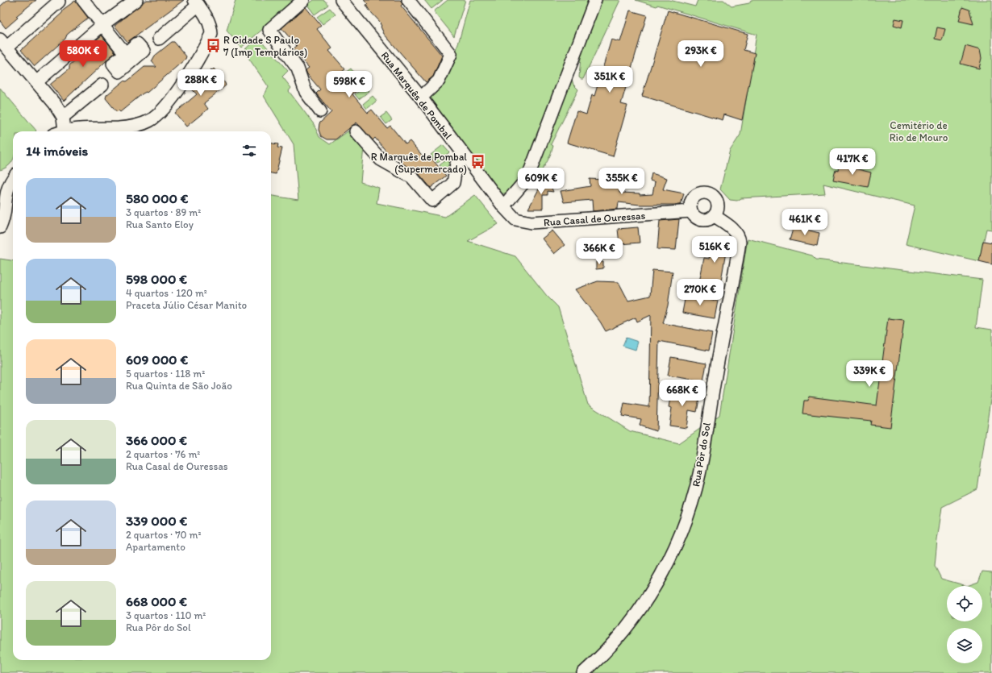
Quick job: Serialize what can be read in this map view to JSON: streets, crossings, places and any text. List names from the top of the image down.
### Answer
{
  "streets": {
    "street": ["Rua Marquês de Pombal", "Rua Casal de Ouressas", "Rua Pôr do Sol"]
  },
  "crossings": [
    ["Rua Marquês de Pombal", "Rua Casal de Ouressas"],
    ["Rua Casal de Ouressas", "Rua Pôr do Sol"]
  ],
  "parks": ["Cemitério de Rio de Mouro"],
  "places": {
    "bus stop": ["R Cidade S Paulo 7 (Imp Templários)", "R Marquês de Pombal (Supermercado)"]
  },
  "page": {
    "price": [
      "580K €",
      "293K €",
      "351K €",
      "288K €",
      "598K €",
      "417K €",
      "609K €",
      "355K €",
      "461K €",
      "516K €",
      "366K €",
      "270K €",
      "339K €",
      "668K €"
    ],
    "heading": "14 imóveis",
    "list": [
      {
        "name": "580 000 €",
        "note": "3 quartos · 89 m² · Rua Santo Eloy"
      },
      {
        "name": "598 000 €",
        "note": "4 quartos · 120 m² · Praceta Júlio César Manito"
      },
      {
        "name": "609 000 €",
        "note": "5 quartos · 118 m² · Rua Quinta de São João"
      },
      {
        "name": "366 000 €",
        "note": "2 quartos · 76 m² · Rua Casal de Ouressas"
      },
      {
        "name": "339 000 €",
        "note": "2 quartos · 70 m² · Apartamento"
      },
      {
        "name": "668 000 €",
        "note": "3 quartos · 110 m² · Rua Pôr do Sol"
      }
    ]
  }
}
